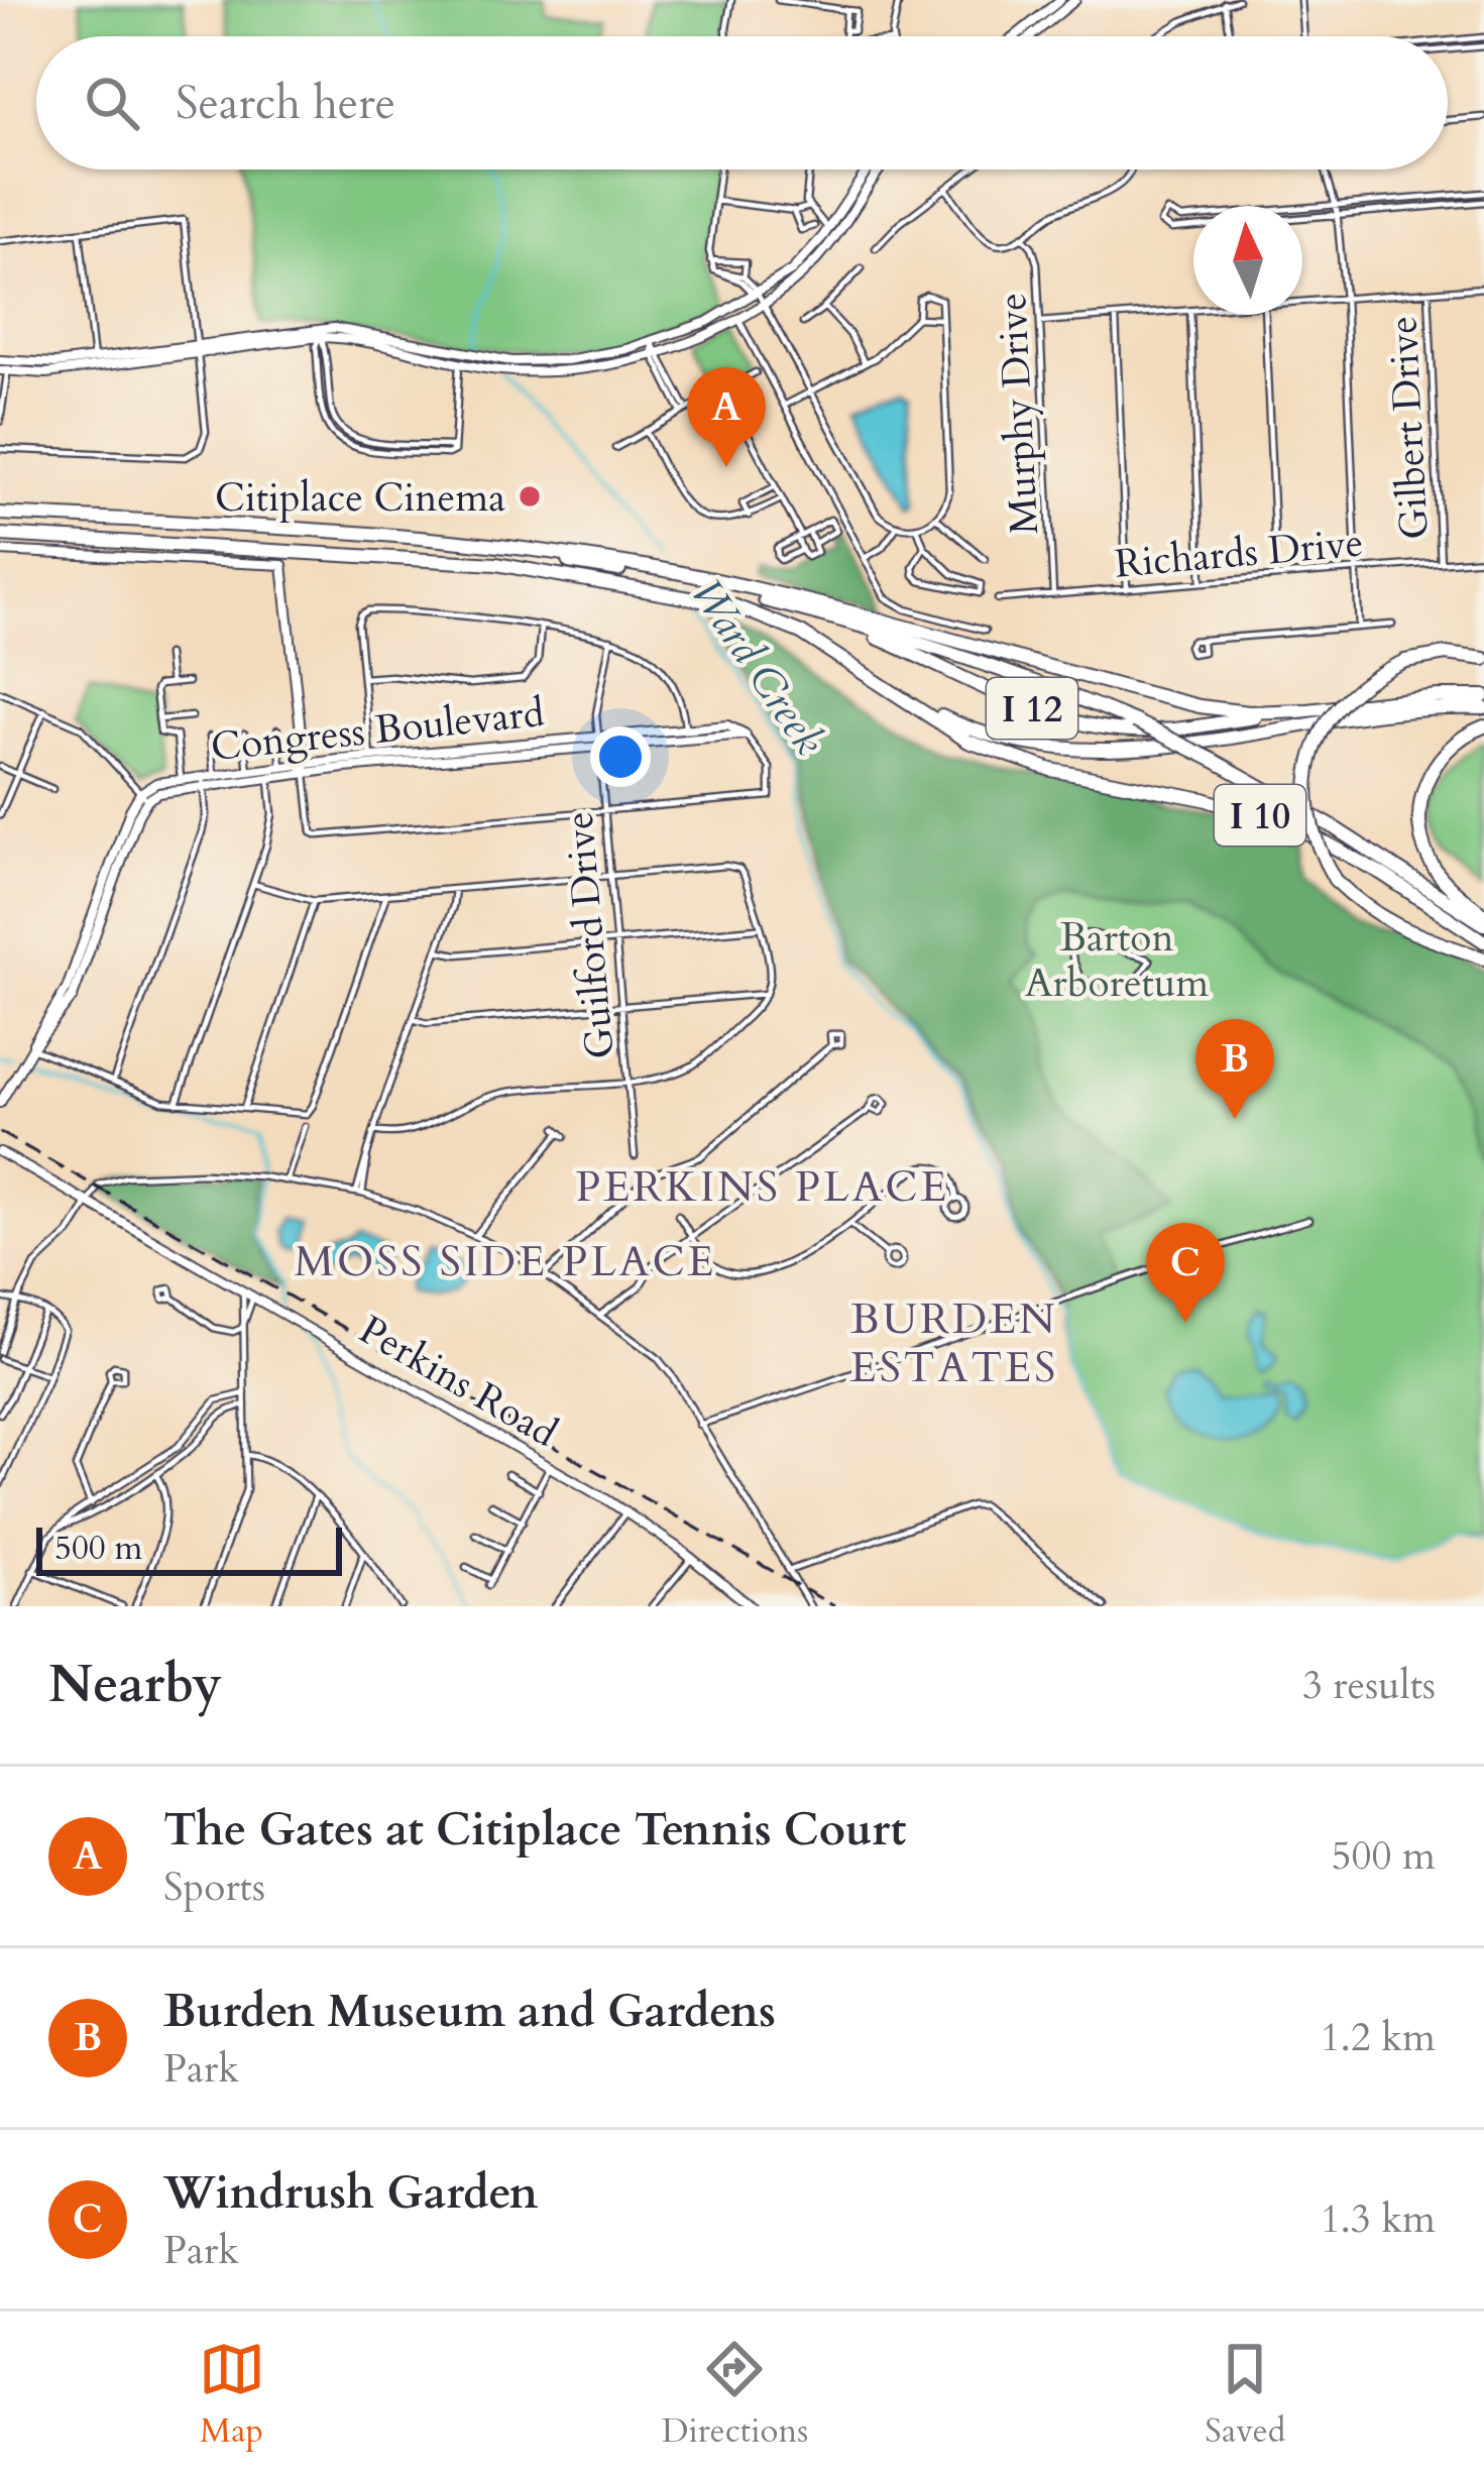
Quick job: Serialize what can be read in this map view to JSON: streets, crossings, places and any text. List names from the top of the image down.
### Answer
{
  "streets": {
    "highway": ["I 12", "I 10"],
    "street": [
      "Murphy Drive",
      "Gilbert Drive",
      "Richards Drive",
      "Congress Boulevard",
      "Guilford Drive",
      "Perkins Road"
    ]
  },
  "crossings": [
    ["Murphy Drive", "Richards Drive"],
    ["Gilbert Drive", "Richards Drive"],
    ["I 12", "I 10"],
    ["Congress Boulevard", "Guilford Drive"]
  ],
  "districts": ["PERKINS PLACE", "MOSS SIDE PLACE", "BURDEN ESTATES"],
  "water": ["Ward Creek"],
  "parks": ["Barton Arboretum"],
  "places": ["Citiplace Cinema"],
  "scale_bar": "500 m",
  "north": "top",
  "page": {
    "search": "Search here",
    "pins": ["A", "B", "C"],
    "scale": "500 m",
    "heading": ["Nearby", "3 results"],
    "list": [
      {
        "mark": "A",
        "name": "The Gates at Citiplace Tennis Court",
        "note": "Sports",
        "value": "500 m"
      },
      {
        "mark": "B",
        "name": "Burden Museum and Gardens",
        "note": "Park",
        "value": "1.2 km"
      },
      {
        "mark": "C",
        "name": "Windrush Garden",
        "note": "Park",
        "value": "1.3 km"
      }
    ],
    "nav": ["Map", "Directions", "Saved"]
  }
}
